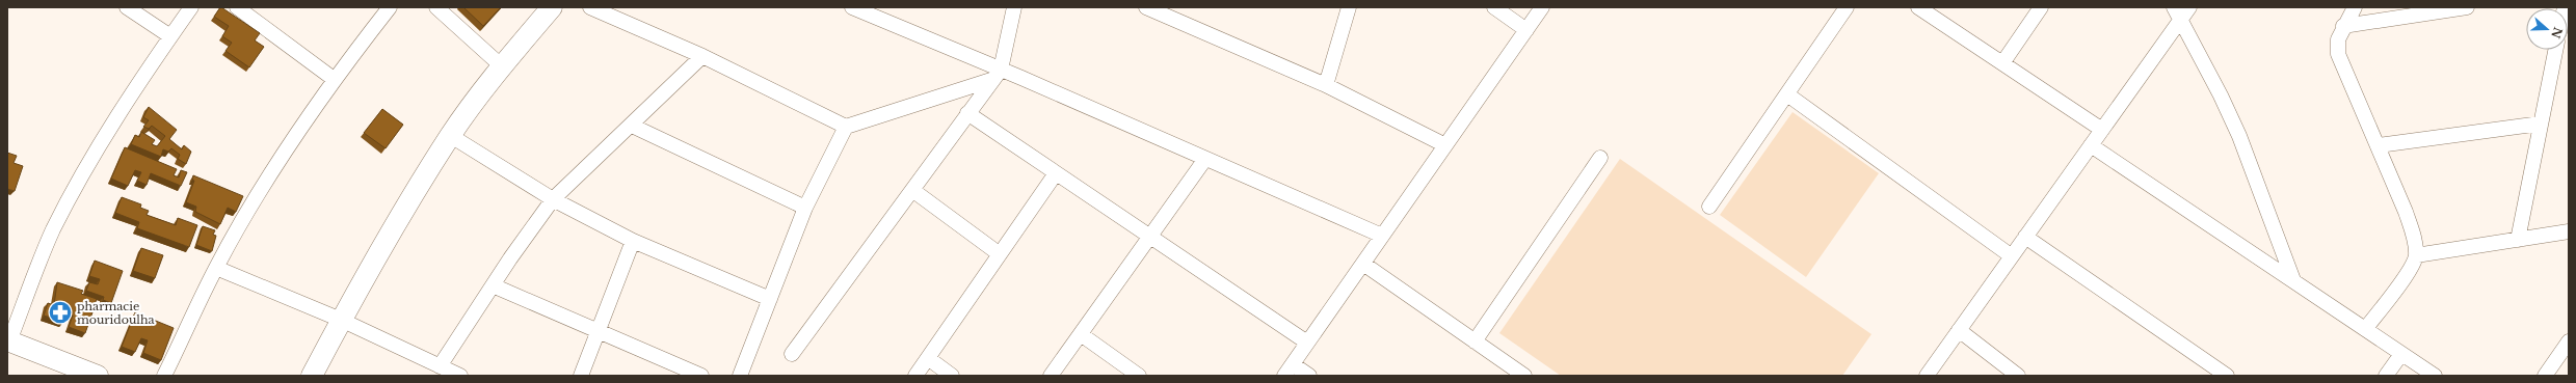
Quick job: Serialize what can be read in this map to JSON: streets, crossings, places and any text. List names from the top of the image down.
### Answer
{
  "places": {
    "pharmacy": ["pharmacie mouridoulha"]
  },
  "north": "right"
}
